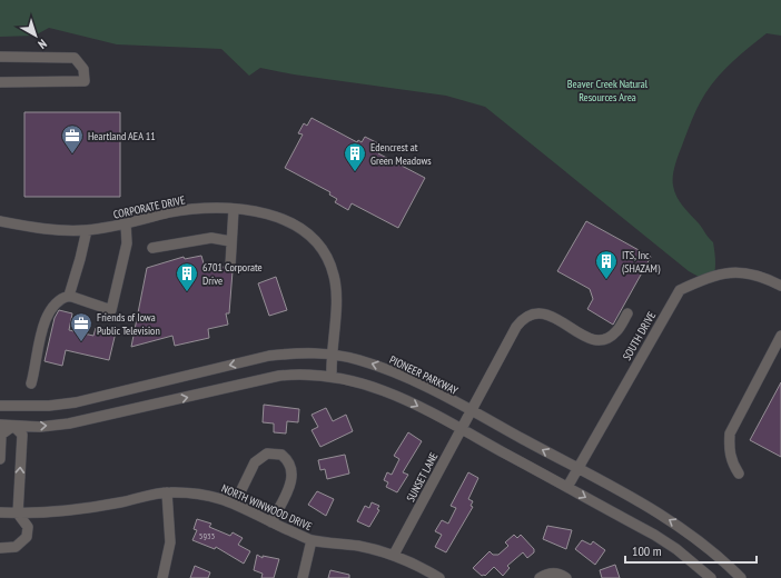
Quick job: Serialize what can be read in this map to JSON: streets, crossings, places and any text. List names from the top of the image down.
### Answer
{
  "streets": {
    "street": [
      "CORPORATE DRIVE",
      "SOUTH DRIVE",
      "PIONEER PARKWAY",
      "SUNSET LANE",
      "NORTH WINWOOD DRIVE"
    ]
  },
  "crossings": [
    ["CORPORATE DRIVE", "PIONEER PARKWAY"],
    ["SOUTH DRIVE", "PIONEER PARKWAY"],
    ["PIONEER PARKWAY", "SUNSET LANE"],
    ["SUNSET LANE", "NORTH WINWOOD DRIVE"]
  ],
  "parks": ["Beaver Creek Natural Resources Area"],
  "places": {
    "office": ["Heartland AEA 11", "Friends of Iowa Public Television"],
    "building": ["Edencrest at Green Meadows", "ITS, Inc (SHAZAM)", "6701 Corporate Drive"]
  },
  "house_numbers": ["5933"],
  "scale_bar": "100 m",
  "north": "bottom right"
}
